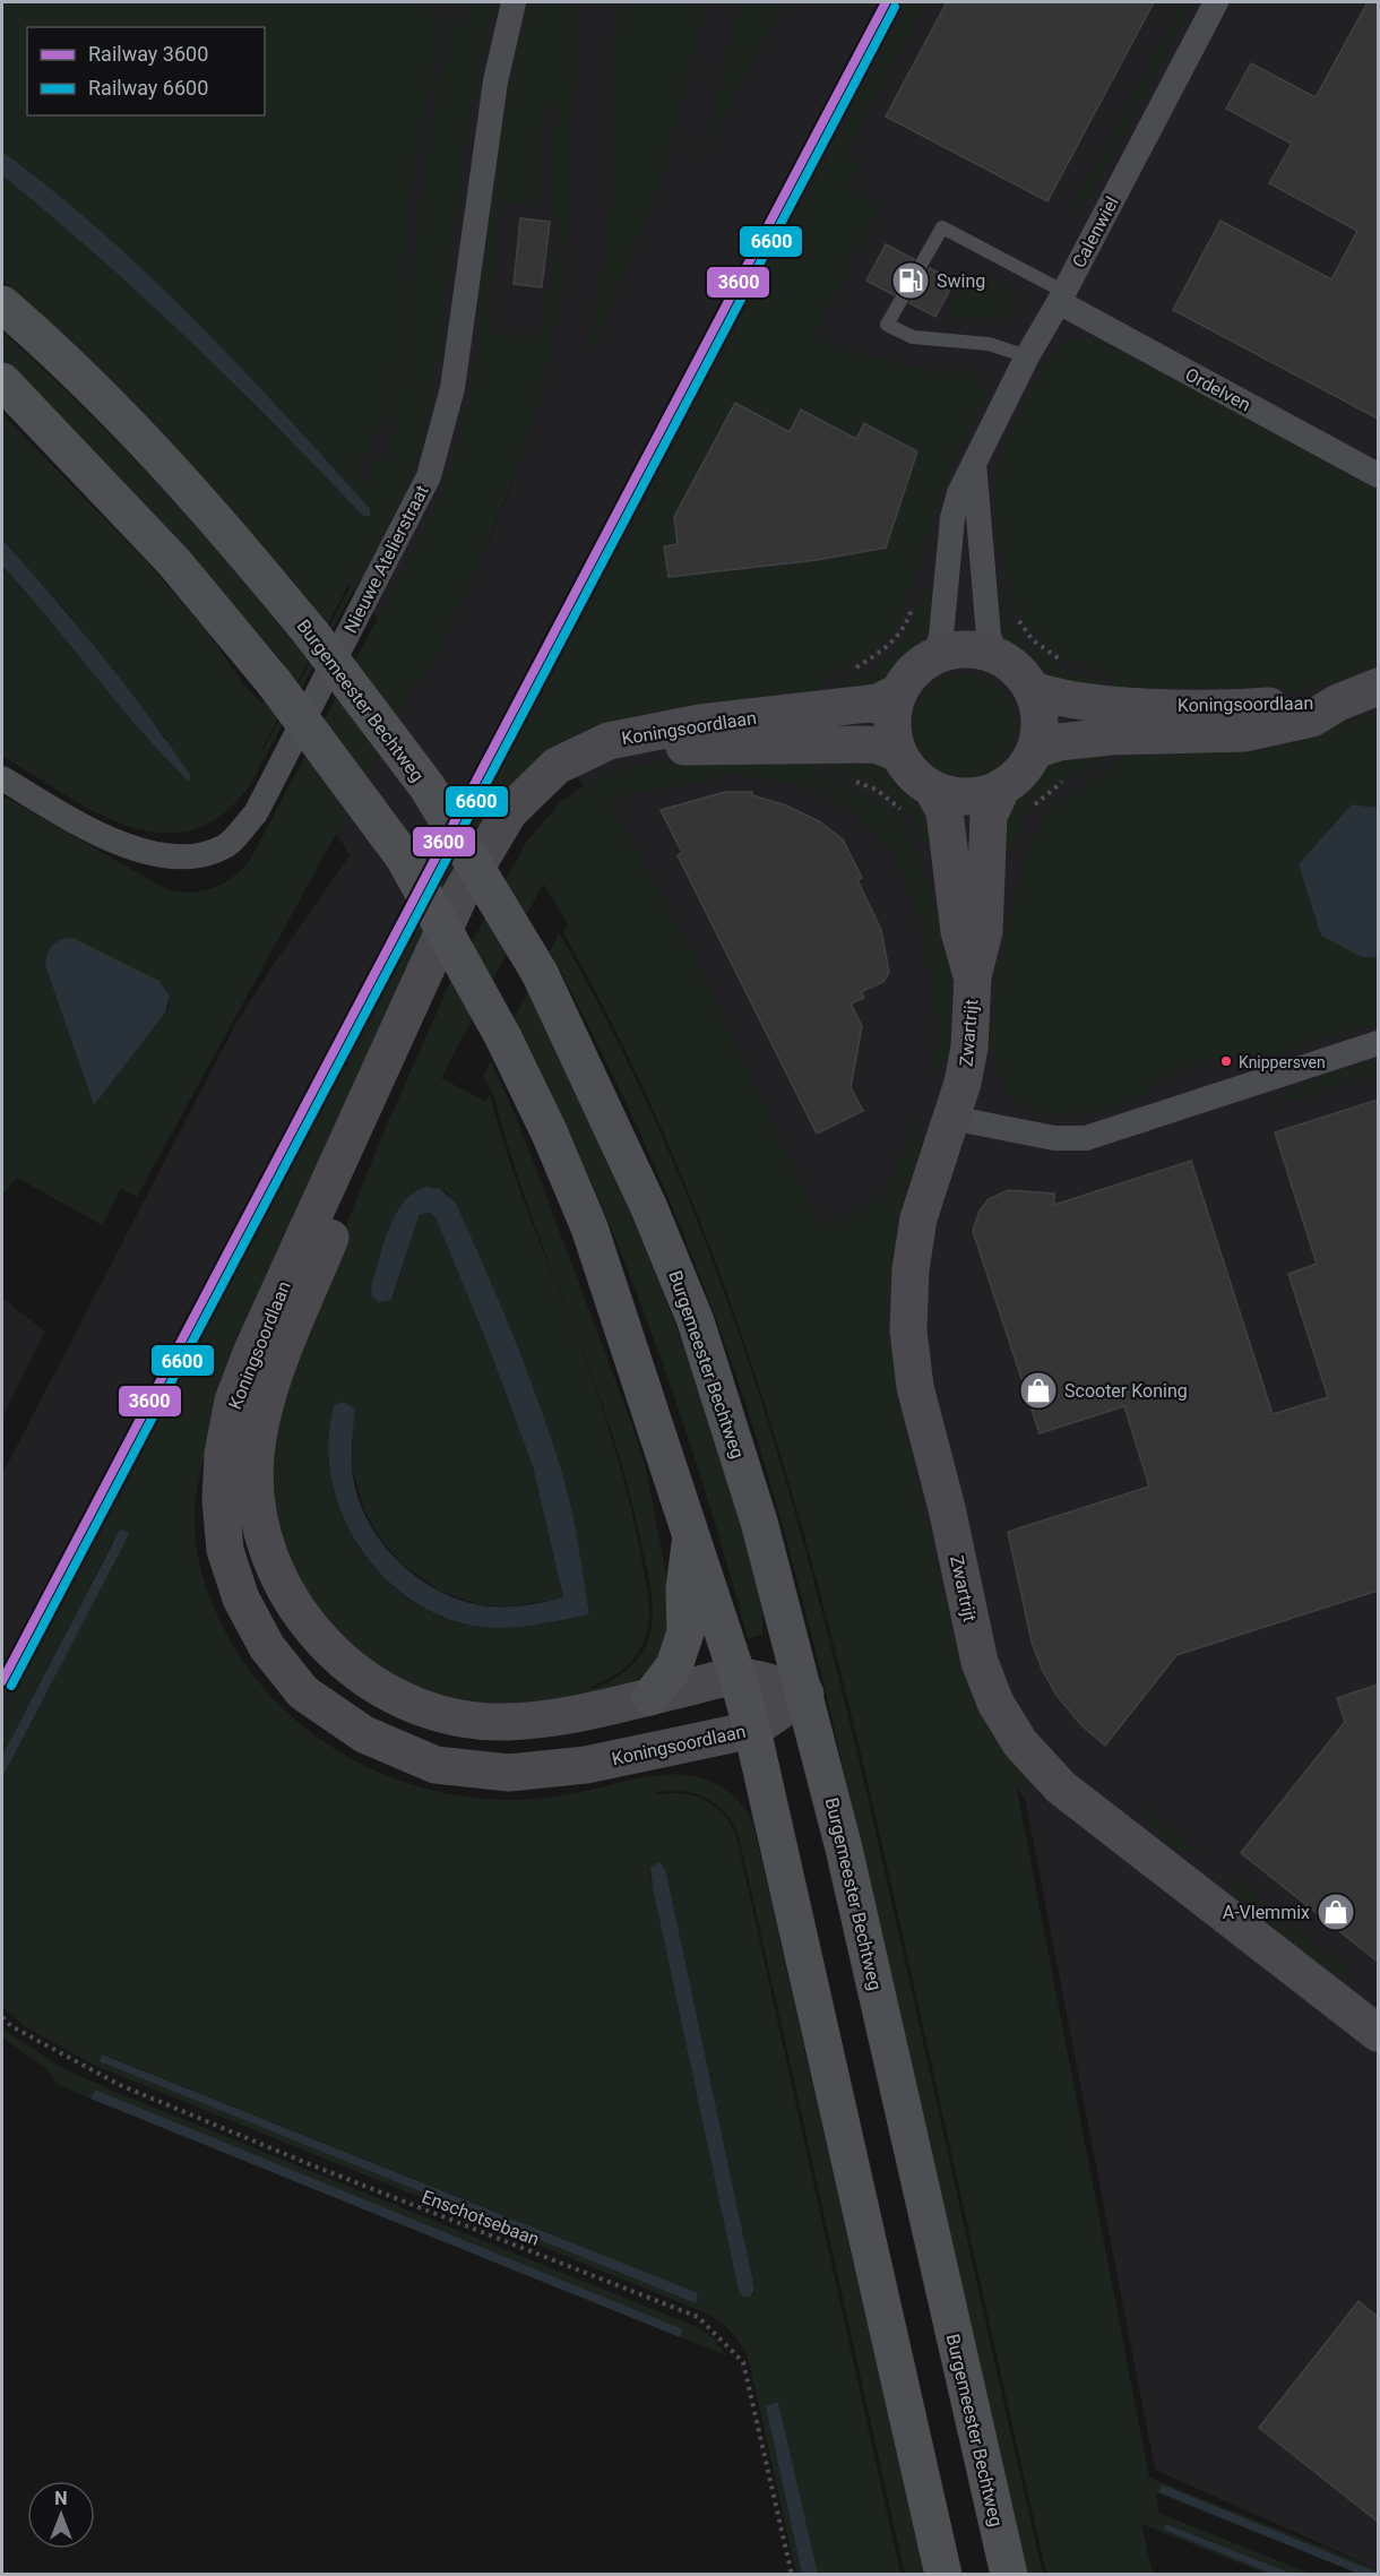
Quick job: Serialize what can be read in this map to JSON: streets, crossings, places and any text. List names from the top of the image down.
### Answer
{
  "streets": {
    "main road": ["Burgemeester Bechtweg"],
    "street": [
      "Calenwiel",
      "Ordelven",
      "Nieuwe Atelierstraat",
      "Koningsoordlaan",
      "Zwartrijt"
    ],
    "path": ["Enschotsebaan"]
  },
  "crossings": [
    ["Calenwiel", "Ordelven"],
    ["Calenwiel", "Koningsoordlaan"],
    ["Calenwiel", "Zwartrijt"],
    ["Burgemeester Bechtweg", "Koningsoordlaan"],
    ["Koningsoordlaan", "Zwartrijt"]
  ],
  "places": {
    "fuel station": ["Swing"],
    "other": ["Knippersven"],
    "shop": ["Scooter Koning", "A-Vlemmix"]
  },
  "lines": ["rail line 3600", "rail line 6600"],
  "legend": ["Railway 3600", "Railway 6600"],
  "north": "top"
}
